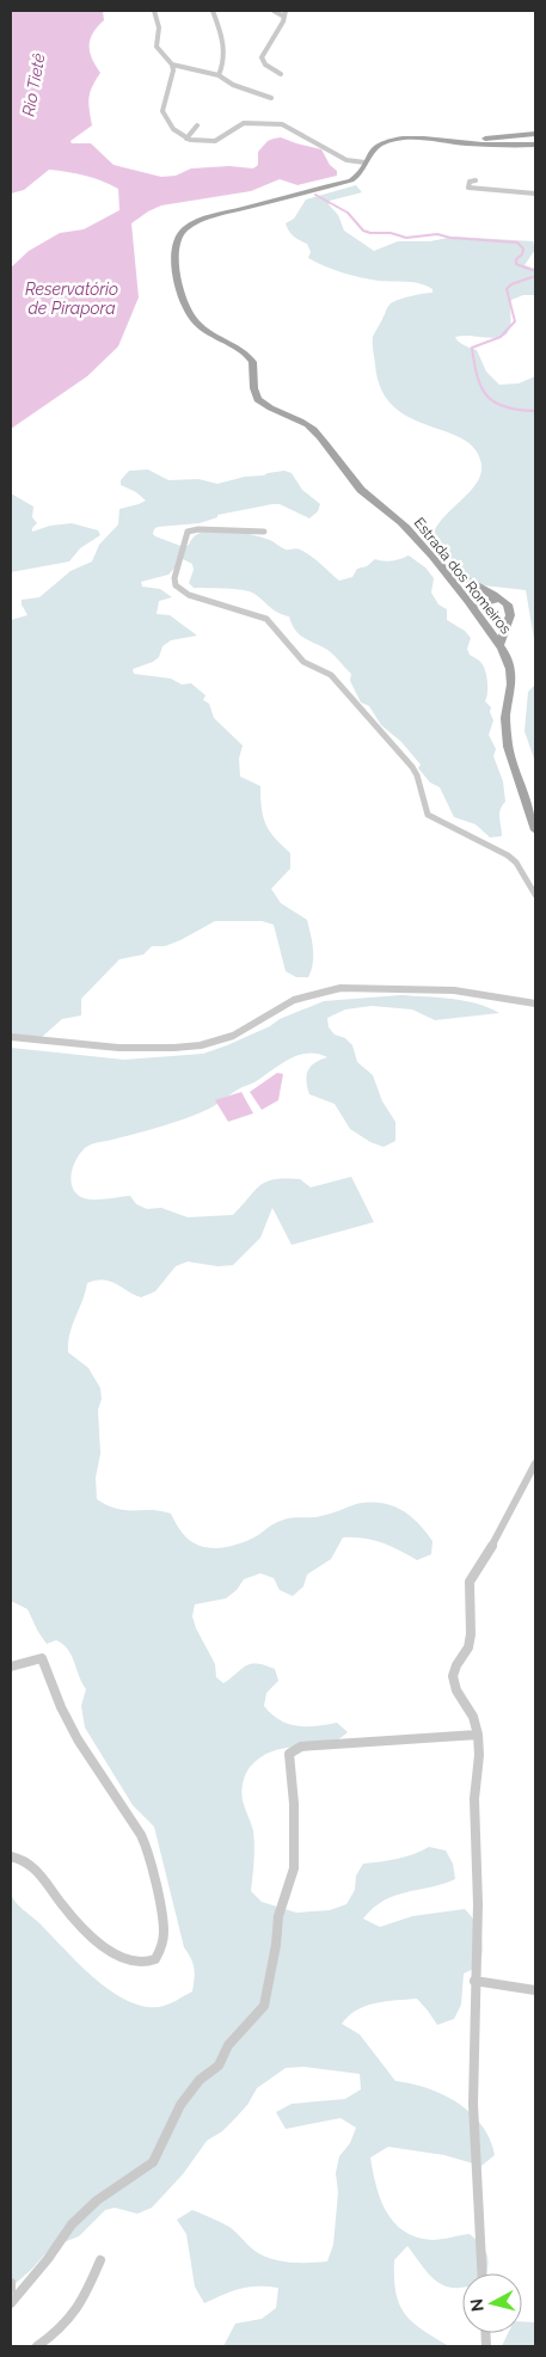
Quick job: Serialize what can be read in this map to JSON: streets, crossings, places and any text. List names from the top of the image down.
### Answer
{
  "streets": {
    "main road": ["Estrada dos Romeiros"]
  },
  "water": ["Rio Tietê", "Reservatório de Pirapora"],
  "north": "left"
}
